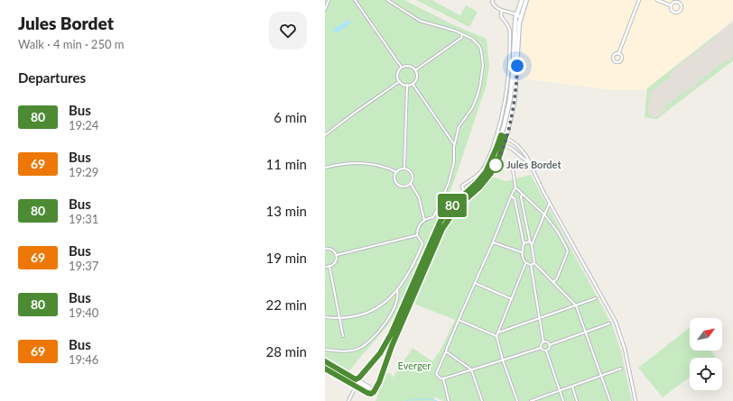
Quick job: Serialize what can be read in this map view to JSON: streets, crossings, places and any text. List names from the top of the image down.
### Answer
{
  "parks": ["Everger"],
  "places": ["Jules Bordet"],
  "lines": ["bus line 80"],
  "north": "top right",
  "page": {
    "heading": [
      ["Jules Bordet", "Walk · 4 min · 250 m"],
      "Departures"
    ],
    "on_map": "80",
    "list": [
      {
        "mark": "80",
        "name": "Bus",
        "note": "19:24",
        "value": "6 min"
      },
      {
        "mark": "69",
        "name": "Bus",
        "note": "19:29",
        "value": "11 min"
      },
      {
        "mark": "80",
        "name": "Bus",
        "note": "19:31",
        "value": "13 min"
      },
      {
        "mark": "69",
        "name": "Bus",
        "note": "19:37",
        "value": "19 min"
      },
      {
        "mark": "80",
        "name": "Bus",
        "note": "19:40",
        "value": "22 min"
      },
      {
        "mark": "69",
        "name": "Bus",
        "note": "19:46",
        "value": "28 min"
      }
    ]
  }
}
